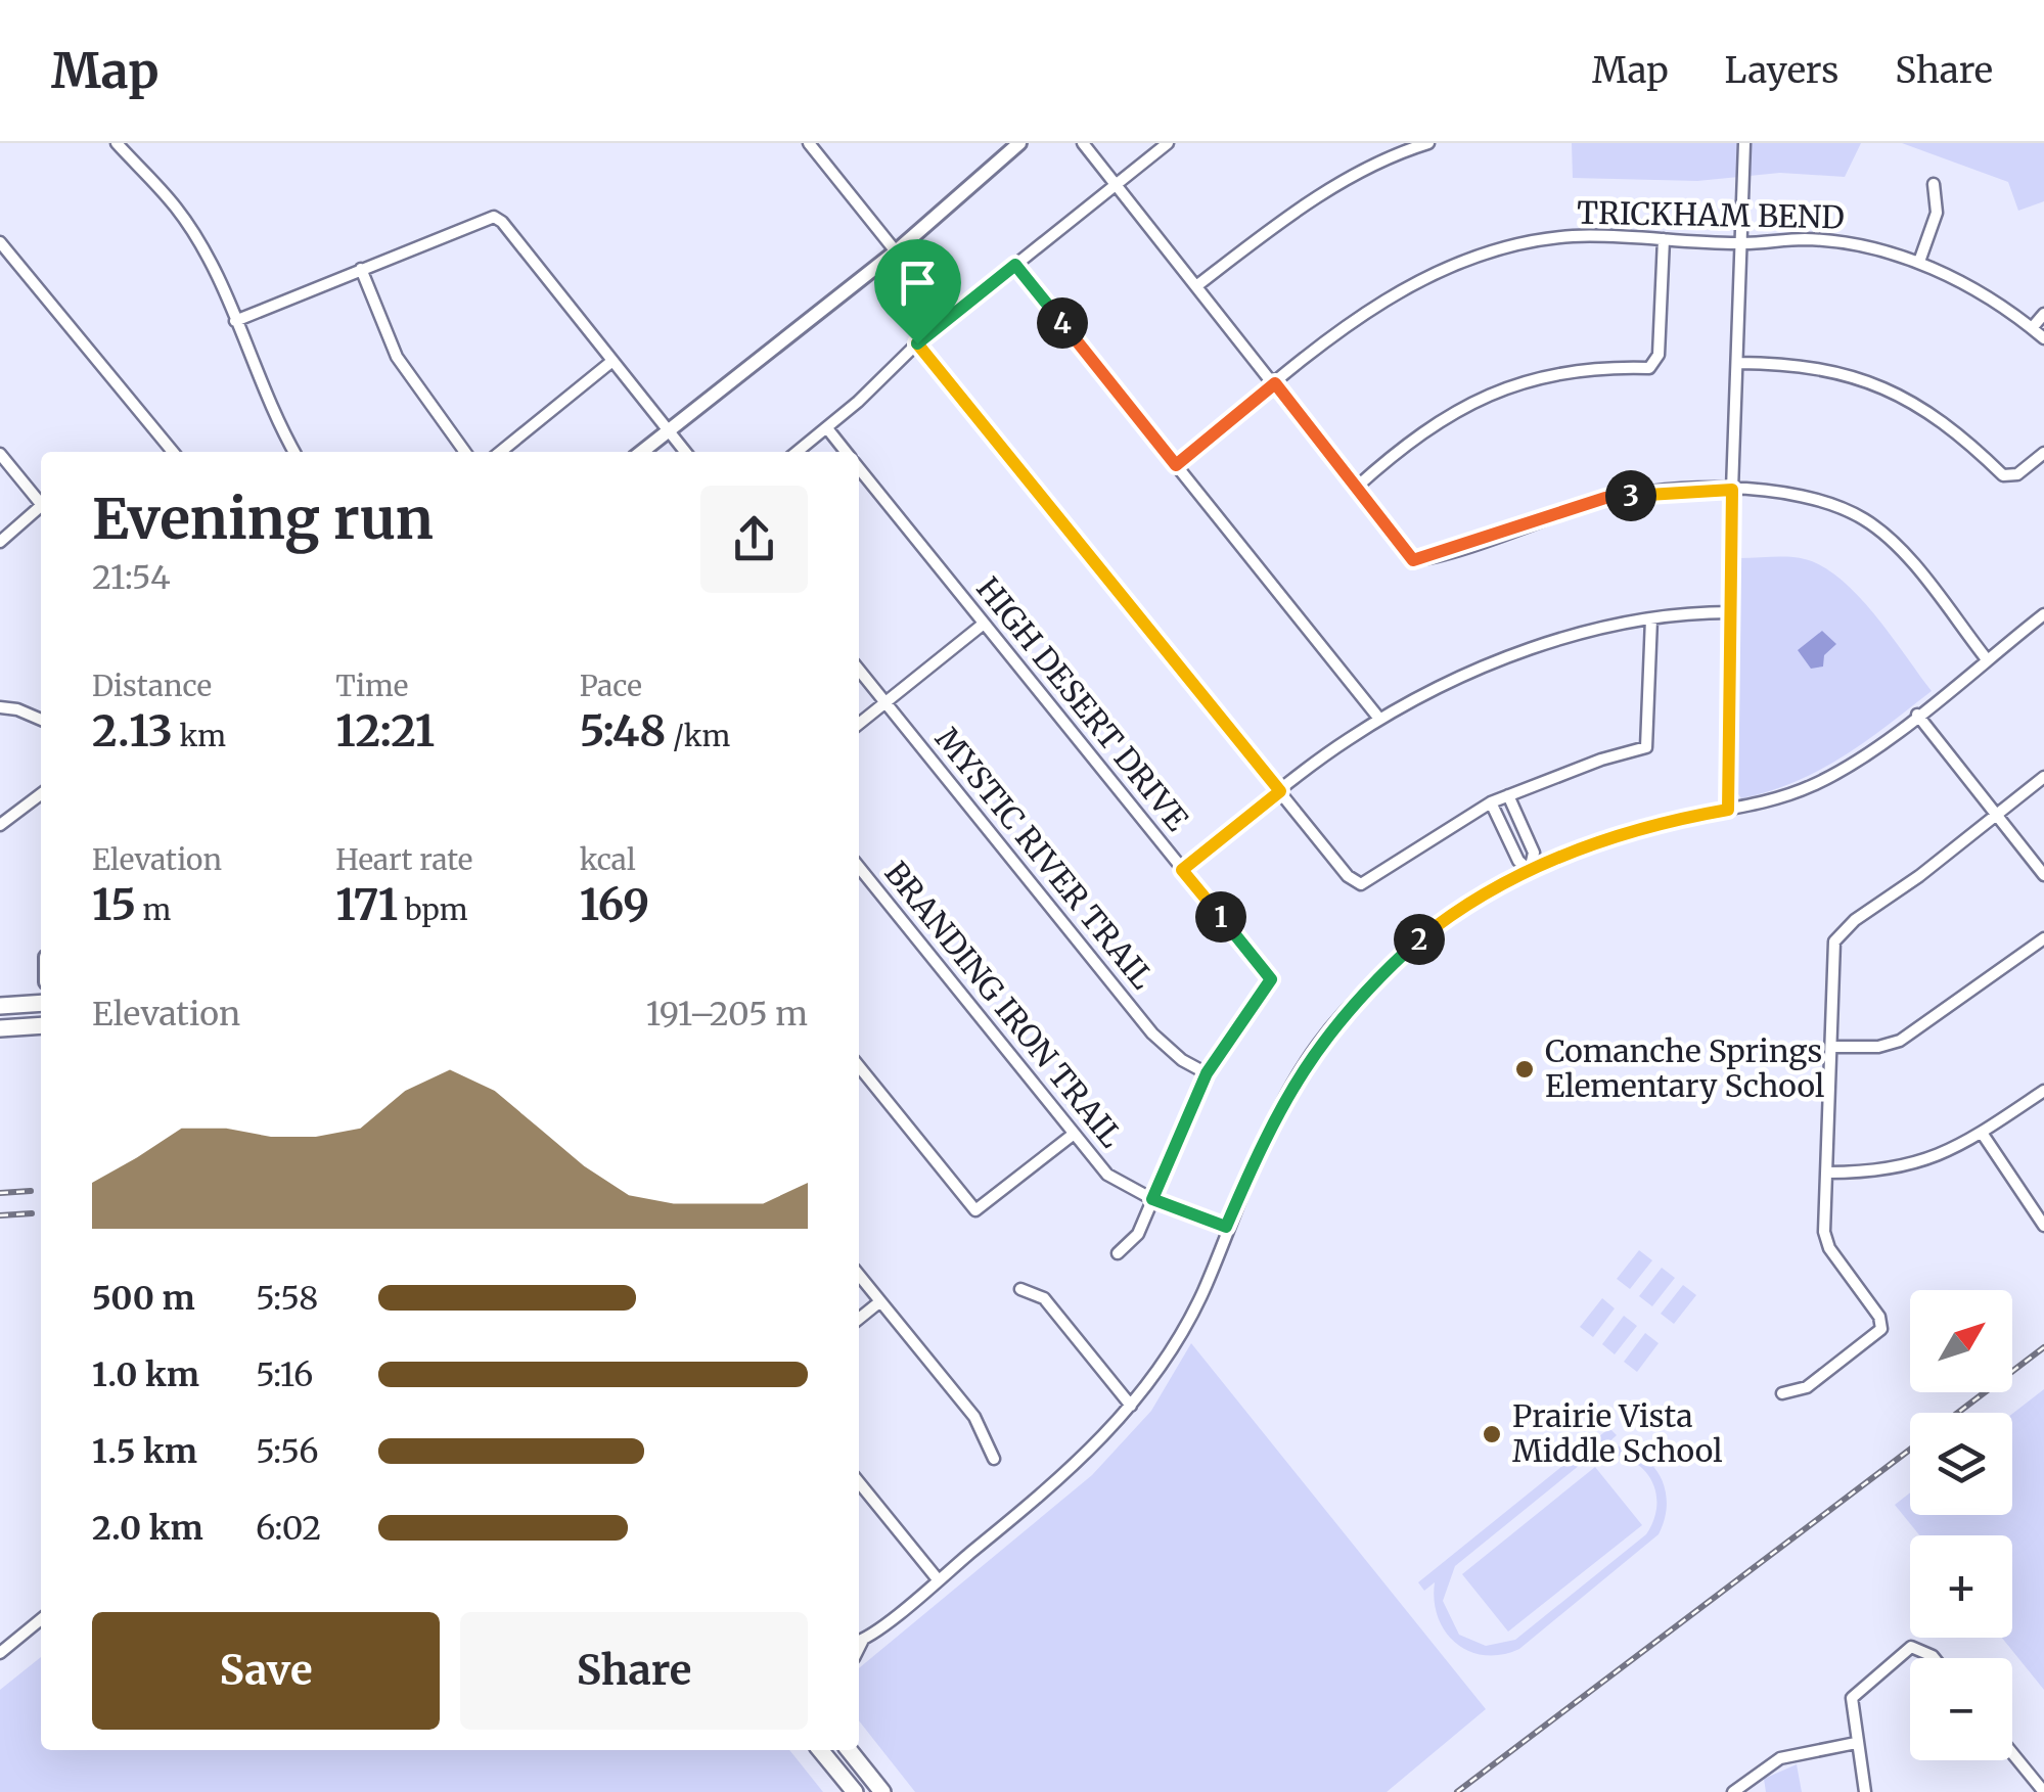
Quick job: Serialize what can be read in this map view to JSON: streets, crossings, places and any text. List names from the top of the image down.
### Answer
{
  "streets": {
    "street": [
      "TRICKHAM BEND",
      "HIGH DESERT DRIVE",
      "MYSTIC RIVER TRAIL",
      "BRANDING IRON TRAIL"
    ]
  },
  "crossings": [
    ["HIGH DESERT DRIVE", "MYSTIC RIVER TRAIL"]
  ],
  "places": ["Comanche Springs Elementary School", "Prairie Vista Middle School"],
  "north": "top right",
  "page": {
    "header": "Map",
    "nav": ["Map", "Layers", "Share"],
    "pins": [
      "4",
      "3",
      "1",
      "2"
    ],
    "heading": ["Evening run", "21:54"],
    "stats": [
      ["Distance", "2.13 km"],
      ["Time", "12:21"],
      ["Pace", "5:48 /km"],
      ["Elevation", "15 m"],
      ["Heart rate", "171 bpm"],
      ["kcal", "169"]
    ],
    "chart": ["Elevation", "191–205 m"],
    "list": [
      {
        "name": "500 m",
        "note": "5:58"
      },
      {
        "name": "1.0 km",
        "note": "5:16"
      },
      {
        "name": "1.5 km",
        "note": "5:56"
      },
      {
        "name": "2.0 km",
        "note": "6:02"
      }
    ],
    "map_buttons": ["+", "−"],
    "buttons": ["Save", "Share"]
  }
}
